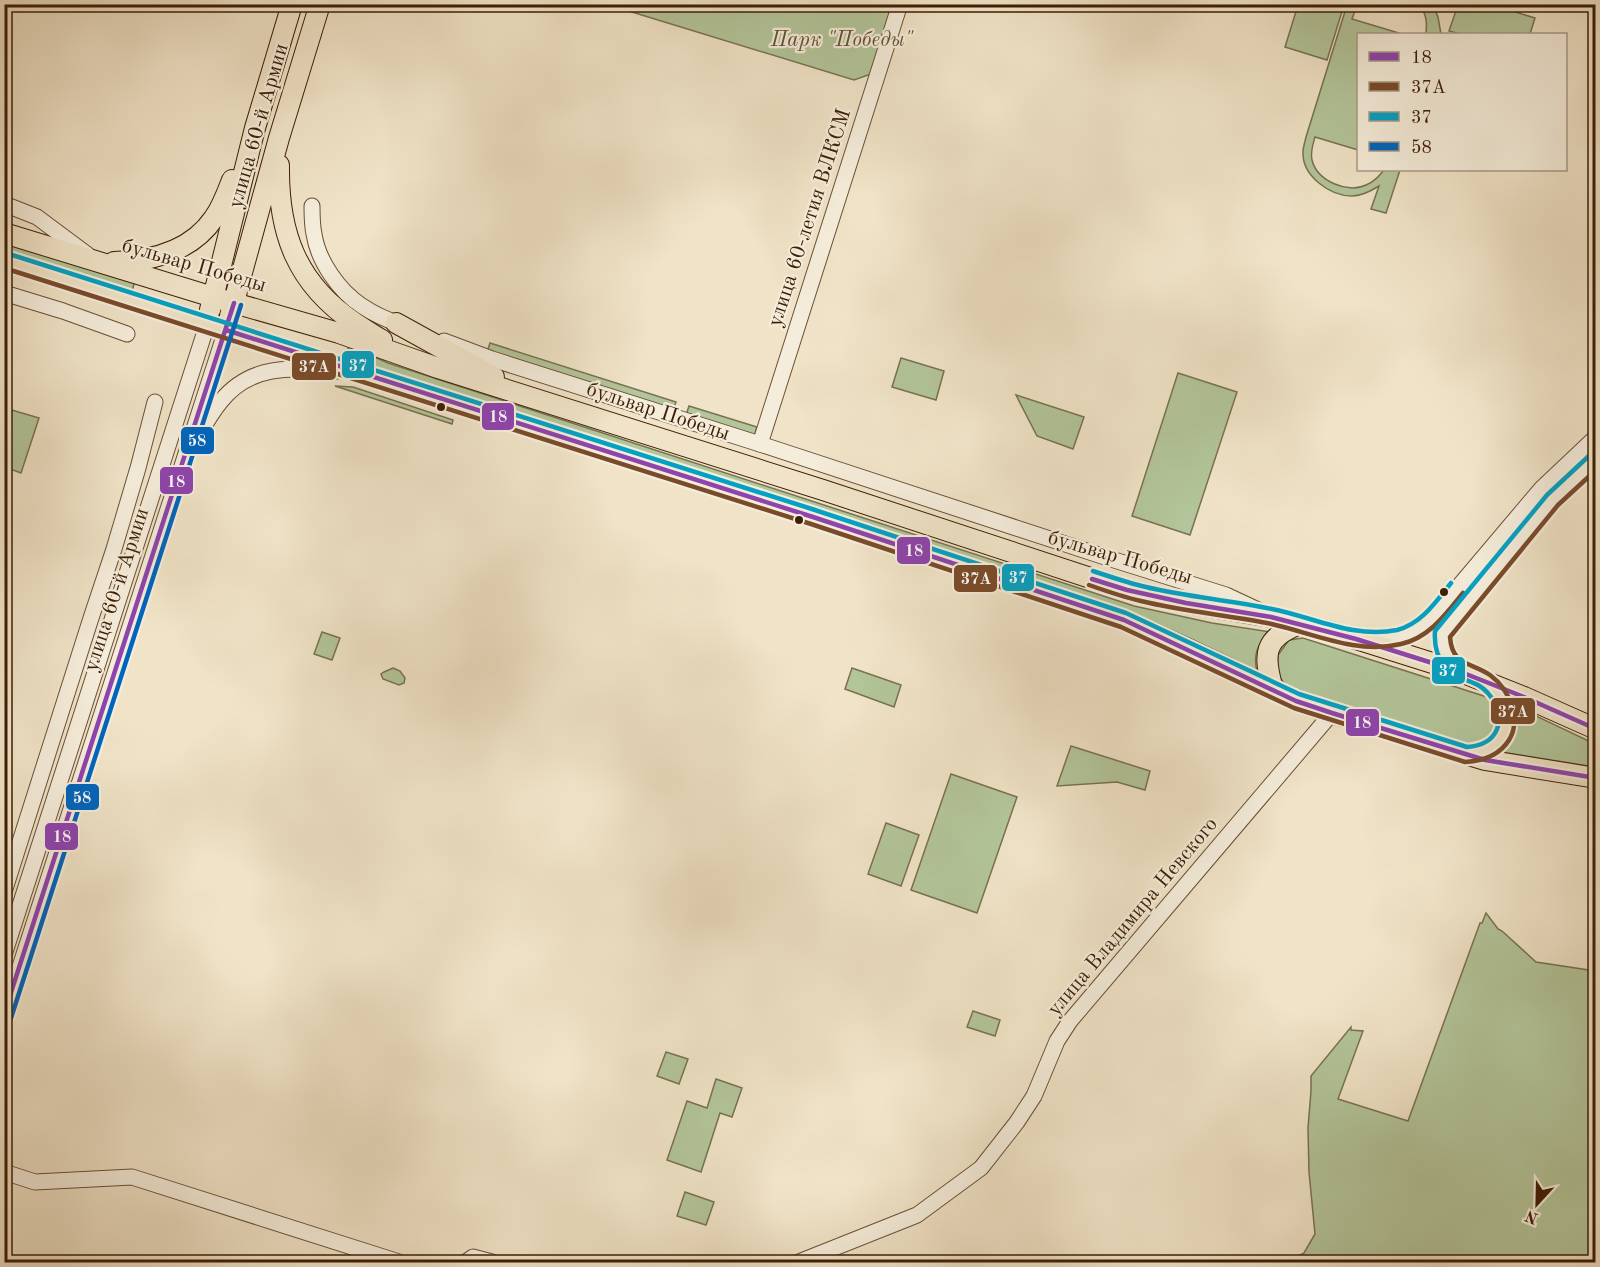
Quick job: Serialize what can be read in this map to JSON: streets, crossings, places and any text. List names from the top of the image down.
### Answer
{
  "streets": {
    "main road": ["улица 60-й Армии", "бульвар Победы"],
    "street": ["улица 60-летия ВЛКСМ", "улица Владимира Невского"]
  },
  "crossings": [
    ["улица 60-й Армии", "бульвар Победы"]
  ],
  "parks": ["Парк \"Победы\""],
  "lines": [
    "transit line 37",
    "transit line 37А",
    "transit line 18",
    "transit line 58"
  ],
  "legend": [
    "18",
    "37А",
    "37",
    "58"
  ],
  "north": "bottom"
}
